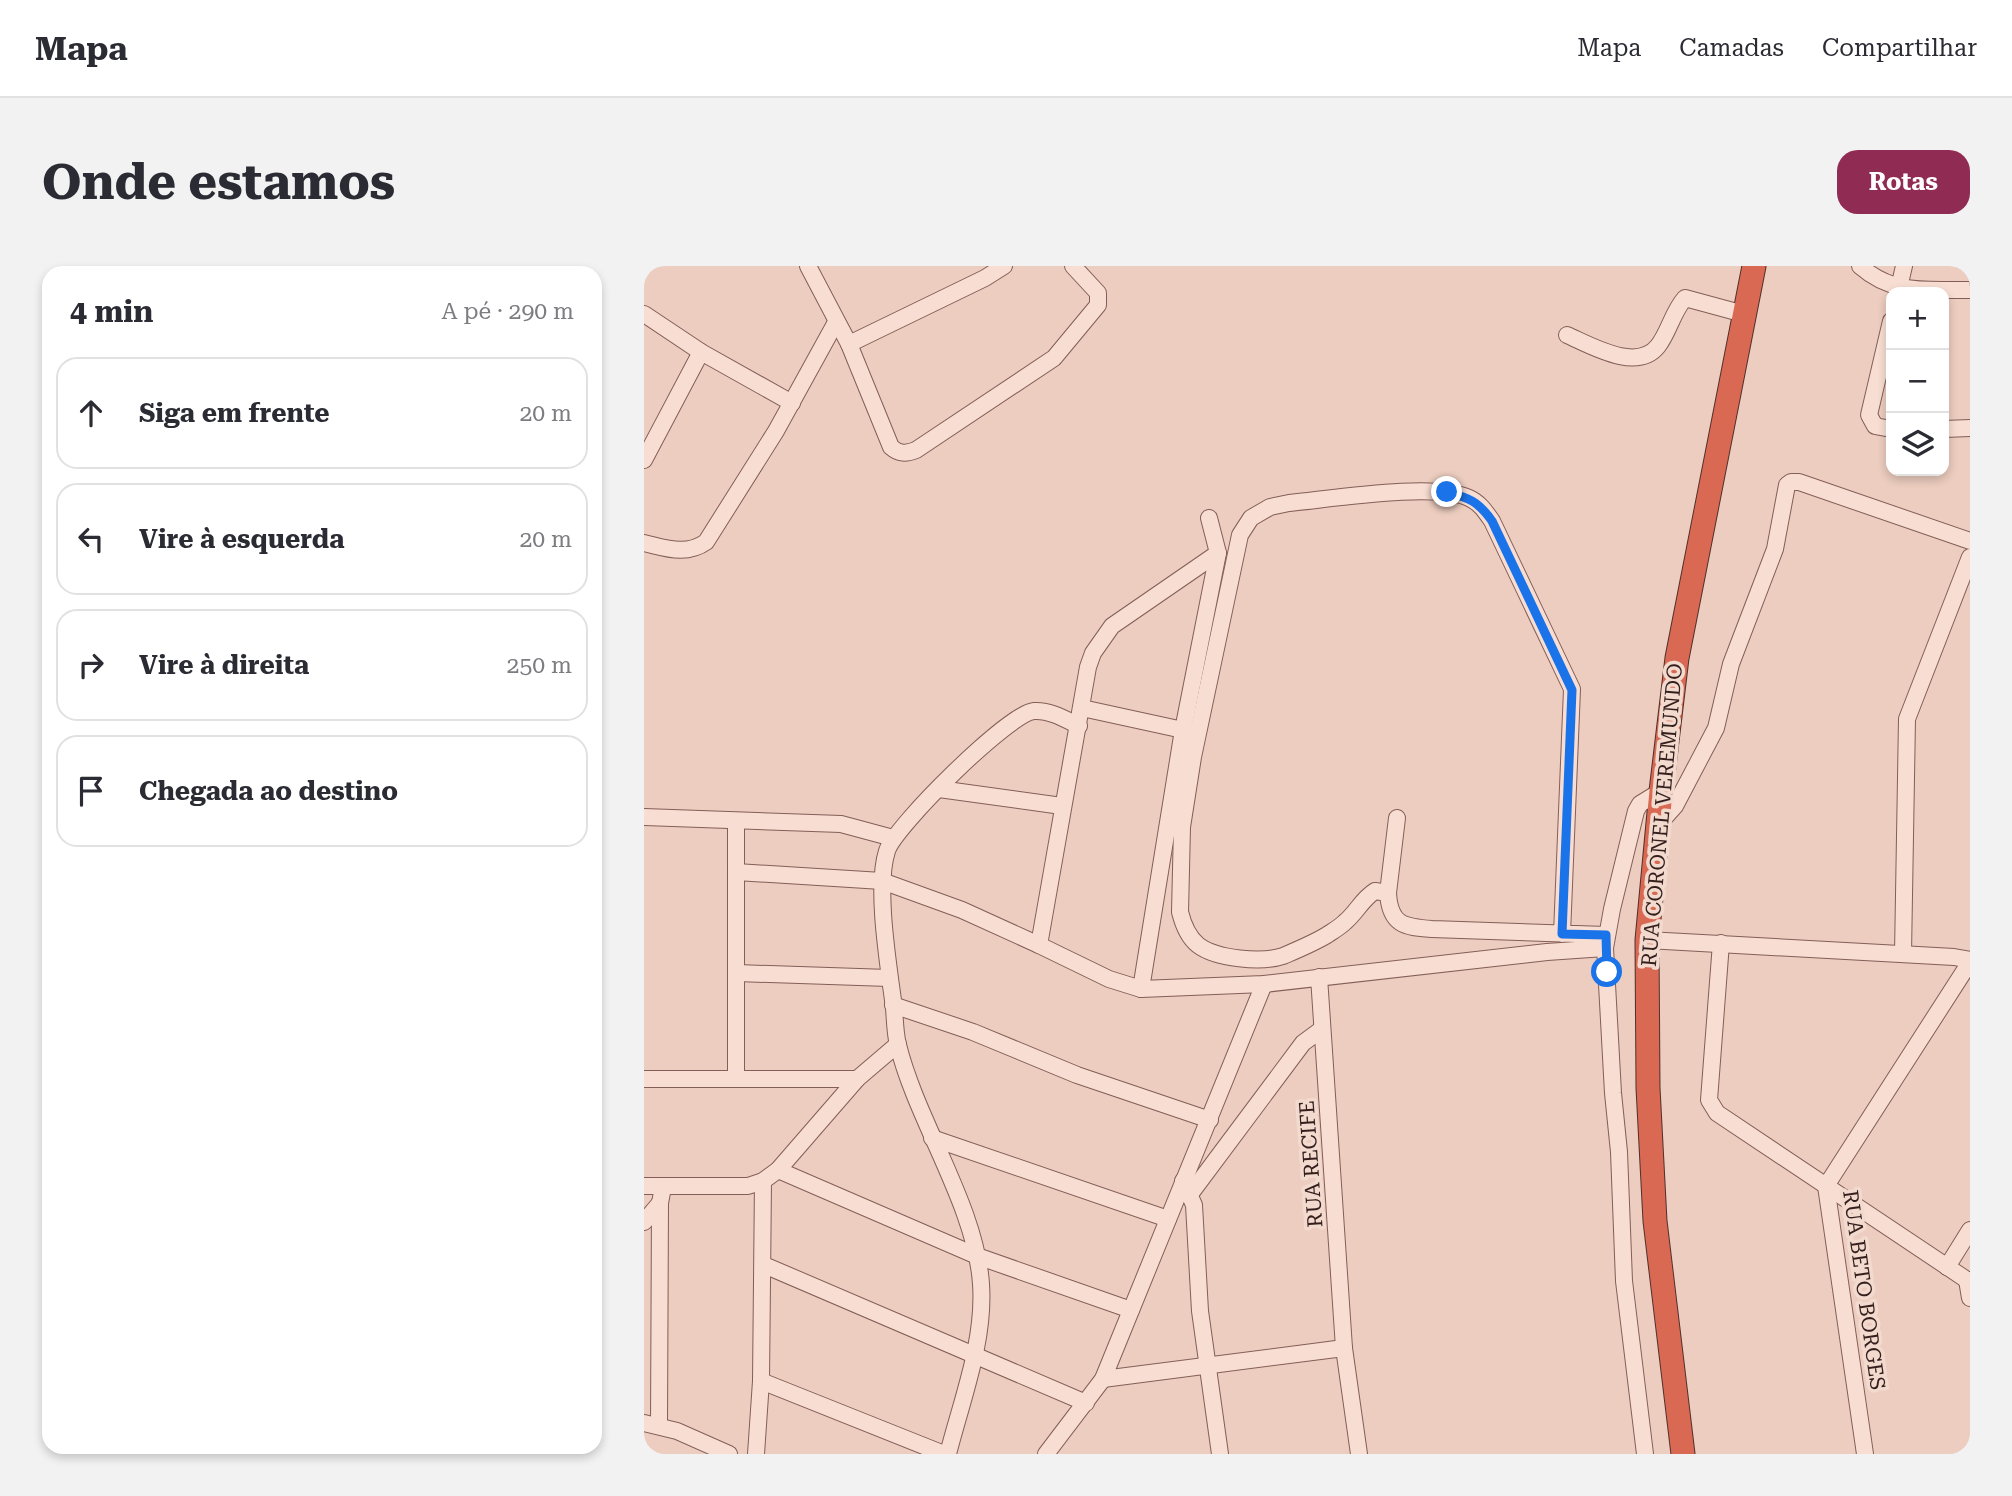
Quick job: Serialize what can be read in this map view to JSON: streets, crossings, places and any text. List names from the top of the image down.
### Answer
{
  "streets": {
    "highway": ["RUA CORONEL VEREMUNDO"],
    "street": ["RUA RECIFE", "RUA BETO BORGES"]
  },
  "page": {
    "header": "Mapa",
    "nav": ["Mapa", "Camadas", "Compartilhar"],
    "buttons": "Rotas",
    "title": "Onde estamos",
    "heading": ["4 min", "A pé · 290 m"],
    "map_buttons": ["+", "−"],
    "list": [
      ["Siga em frente", "20 m"],
      ["Vire à esquerda", "20 m"],
      ["Vire à direita", "250 m"],
      "Chegada ao destino"
    ]
  }
}
